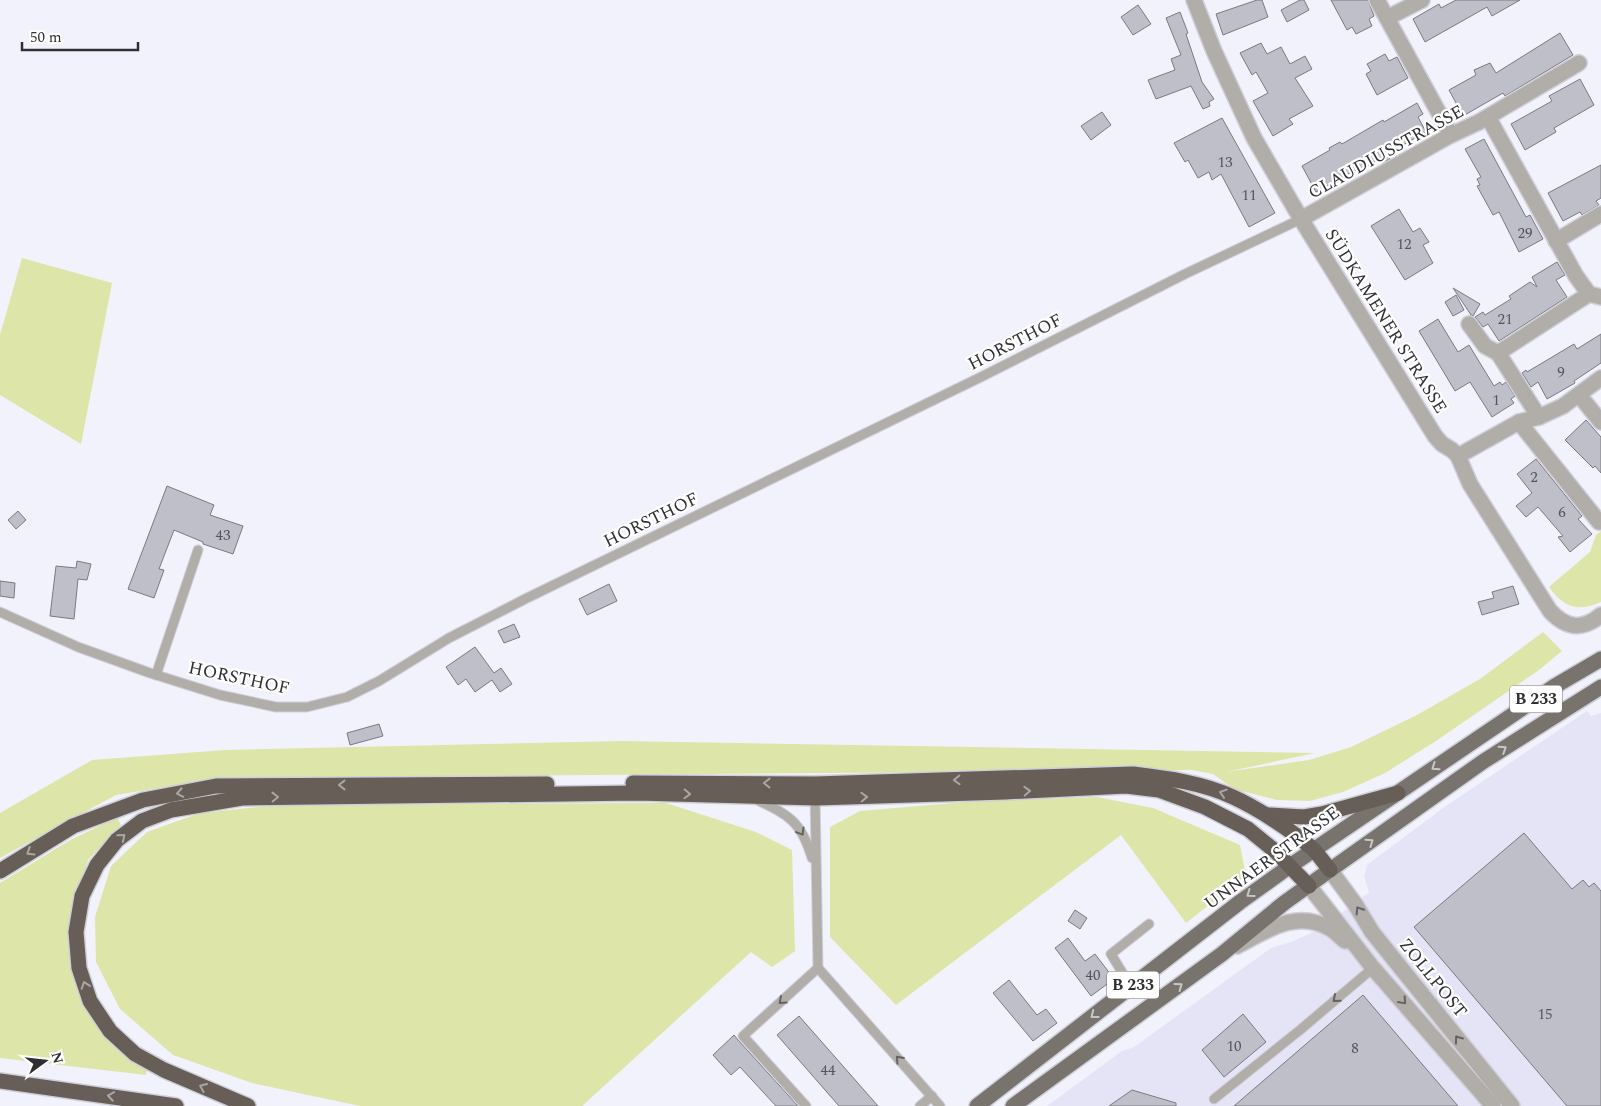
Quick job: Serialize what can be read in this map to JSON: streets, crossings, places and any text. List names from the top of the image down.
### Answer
{
  "streets": {
    "main road": ["B 233", "UNNAER STRASSE"],
    "street": ["CLAUDIUSSTRASSE", "SÜDKAMENER STRASSE", "ZOLLPOST"],
    "lane": ["HORSTHOF"]
  },
  "crossings": [
    ["CLAUDIUSSTRASSE", "SÜDKAMENER STRASSE"],
    ["CLAUDIUSSTRASSE", "HORSTHOF"],
    ["SÜDKAMENER STRASSE", "HORSTHOF"],
    ["B 233", "ZOLLPOST"]
  ],
  "house_numbers": [
    "13",
    "11",
    "29",
    "12",
    "21",
    "9",
    "1",
    "2",
    "6",
    "43",
    "40",
    "15",
    "10",
    "8",
    "44"
  ],
  "scale_bar": "50 m",
  "north": "right"
}
